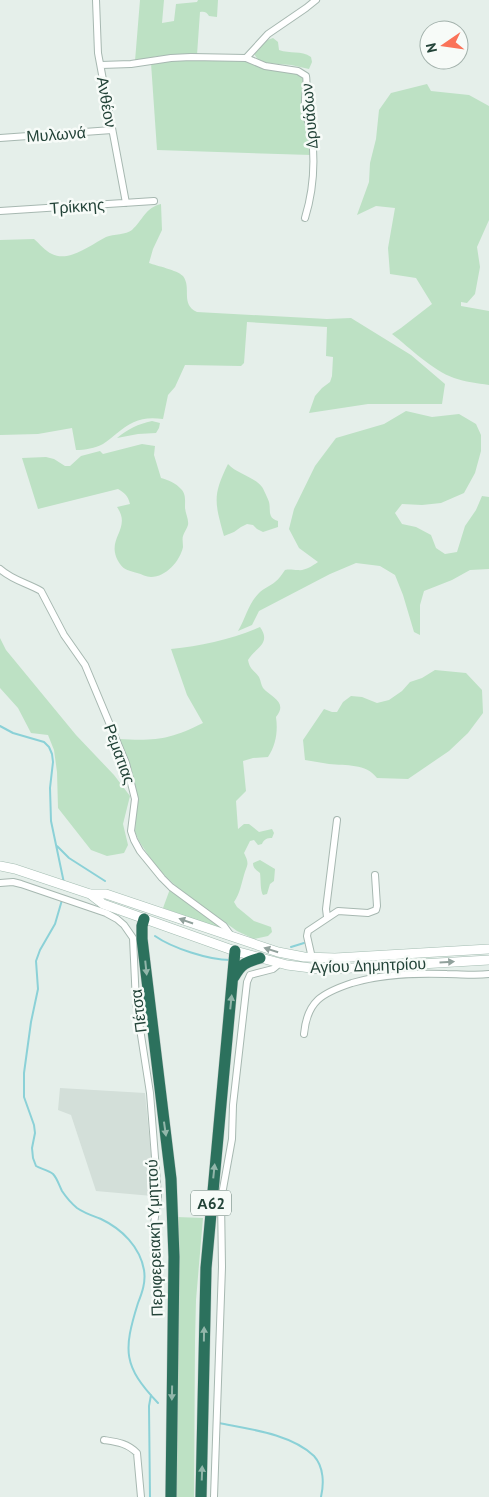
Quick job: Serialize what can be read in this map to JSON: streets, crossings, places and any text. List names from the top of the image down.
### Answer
{
  "streets": {
    "highway": ["Α62", "Περιφερειακή Υμηττού"],
    "street": [
      "Ανθέον",
      "Δρυάδων",
      "Μυλωνά",
      "Τρίκκης",
      "Ρεματιας",
      "Αγίου Δημητρίου",
      "Πέτσα"
    ]
  },
  "crossings": [
    ["Ανθέον", "Μυλωνά"],
    ["Ανθέον", "Τρίκκης"],
    ["Ρεματιας", "Αγίου Δημητρίου"],
    ["Αγίου Δημητρίου", "Περιφερειακή Υμηττού"]
  ],
  "north": "left"
}
